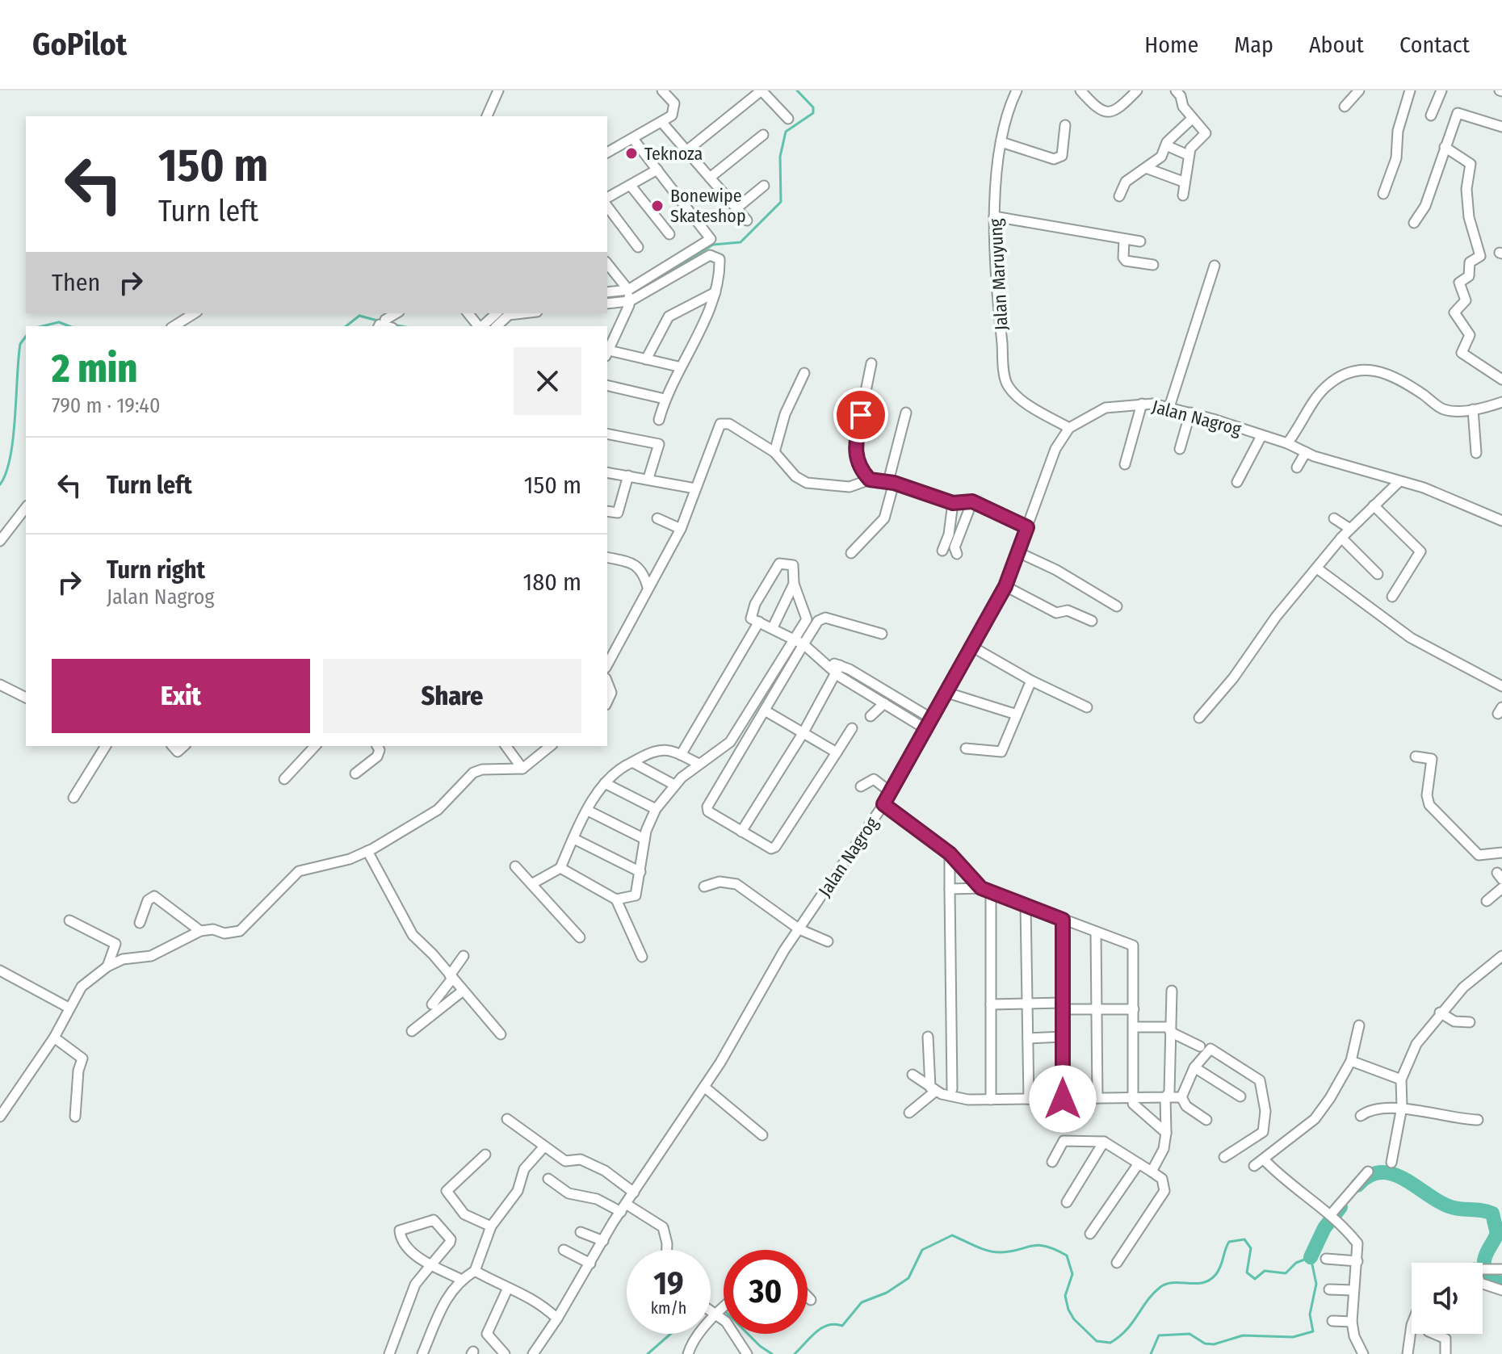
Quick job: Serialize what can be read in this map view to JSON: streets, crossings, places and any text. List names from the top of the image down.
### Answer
{
  "streets": {
    "street": ["Jalan Maruyung", "Jalan Nagrog"]
  },
  "crossings": [
    ["Jalan Maruyung", "Jalan Nagrog"]
  ],
  "places": ["Teknoza", "Bonewipe Skateshop"],
  "page": {
    "header": "GoPilot",
    "nav": [
      "Home",
      "Map",
      "About",
      "Contact"
    ],
    "turn": ["150 m", "Turn left"],
    "then": "Then",
    "heading": ["2 min", "790 m · 19:40"],
    "list": [
      {
        "name": "Turn left",
        "value": "150 m"
      },
      {
        "name": "Turn right",
        "note": "Jalan Nagrog",
        "value": "180 m"
      }
    ],
    "buttons": ["Exit", "Share"],
    "speed": "19 km/h",
    "limit": "30"
  }
}
